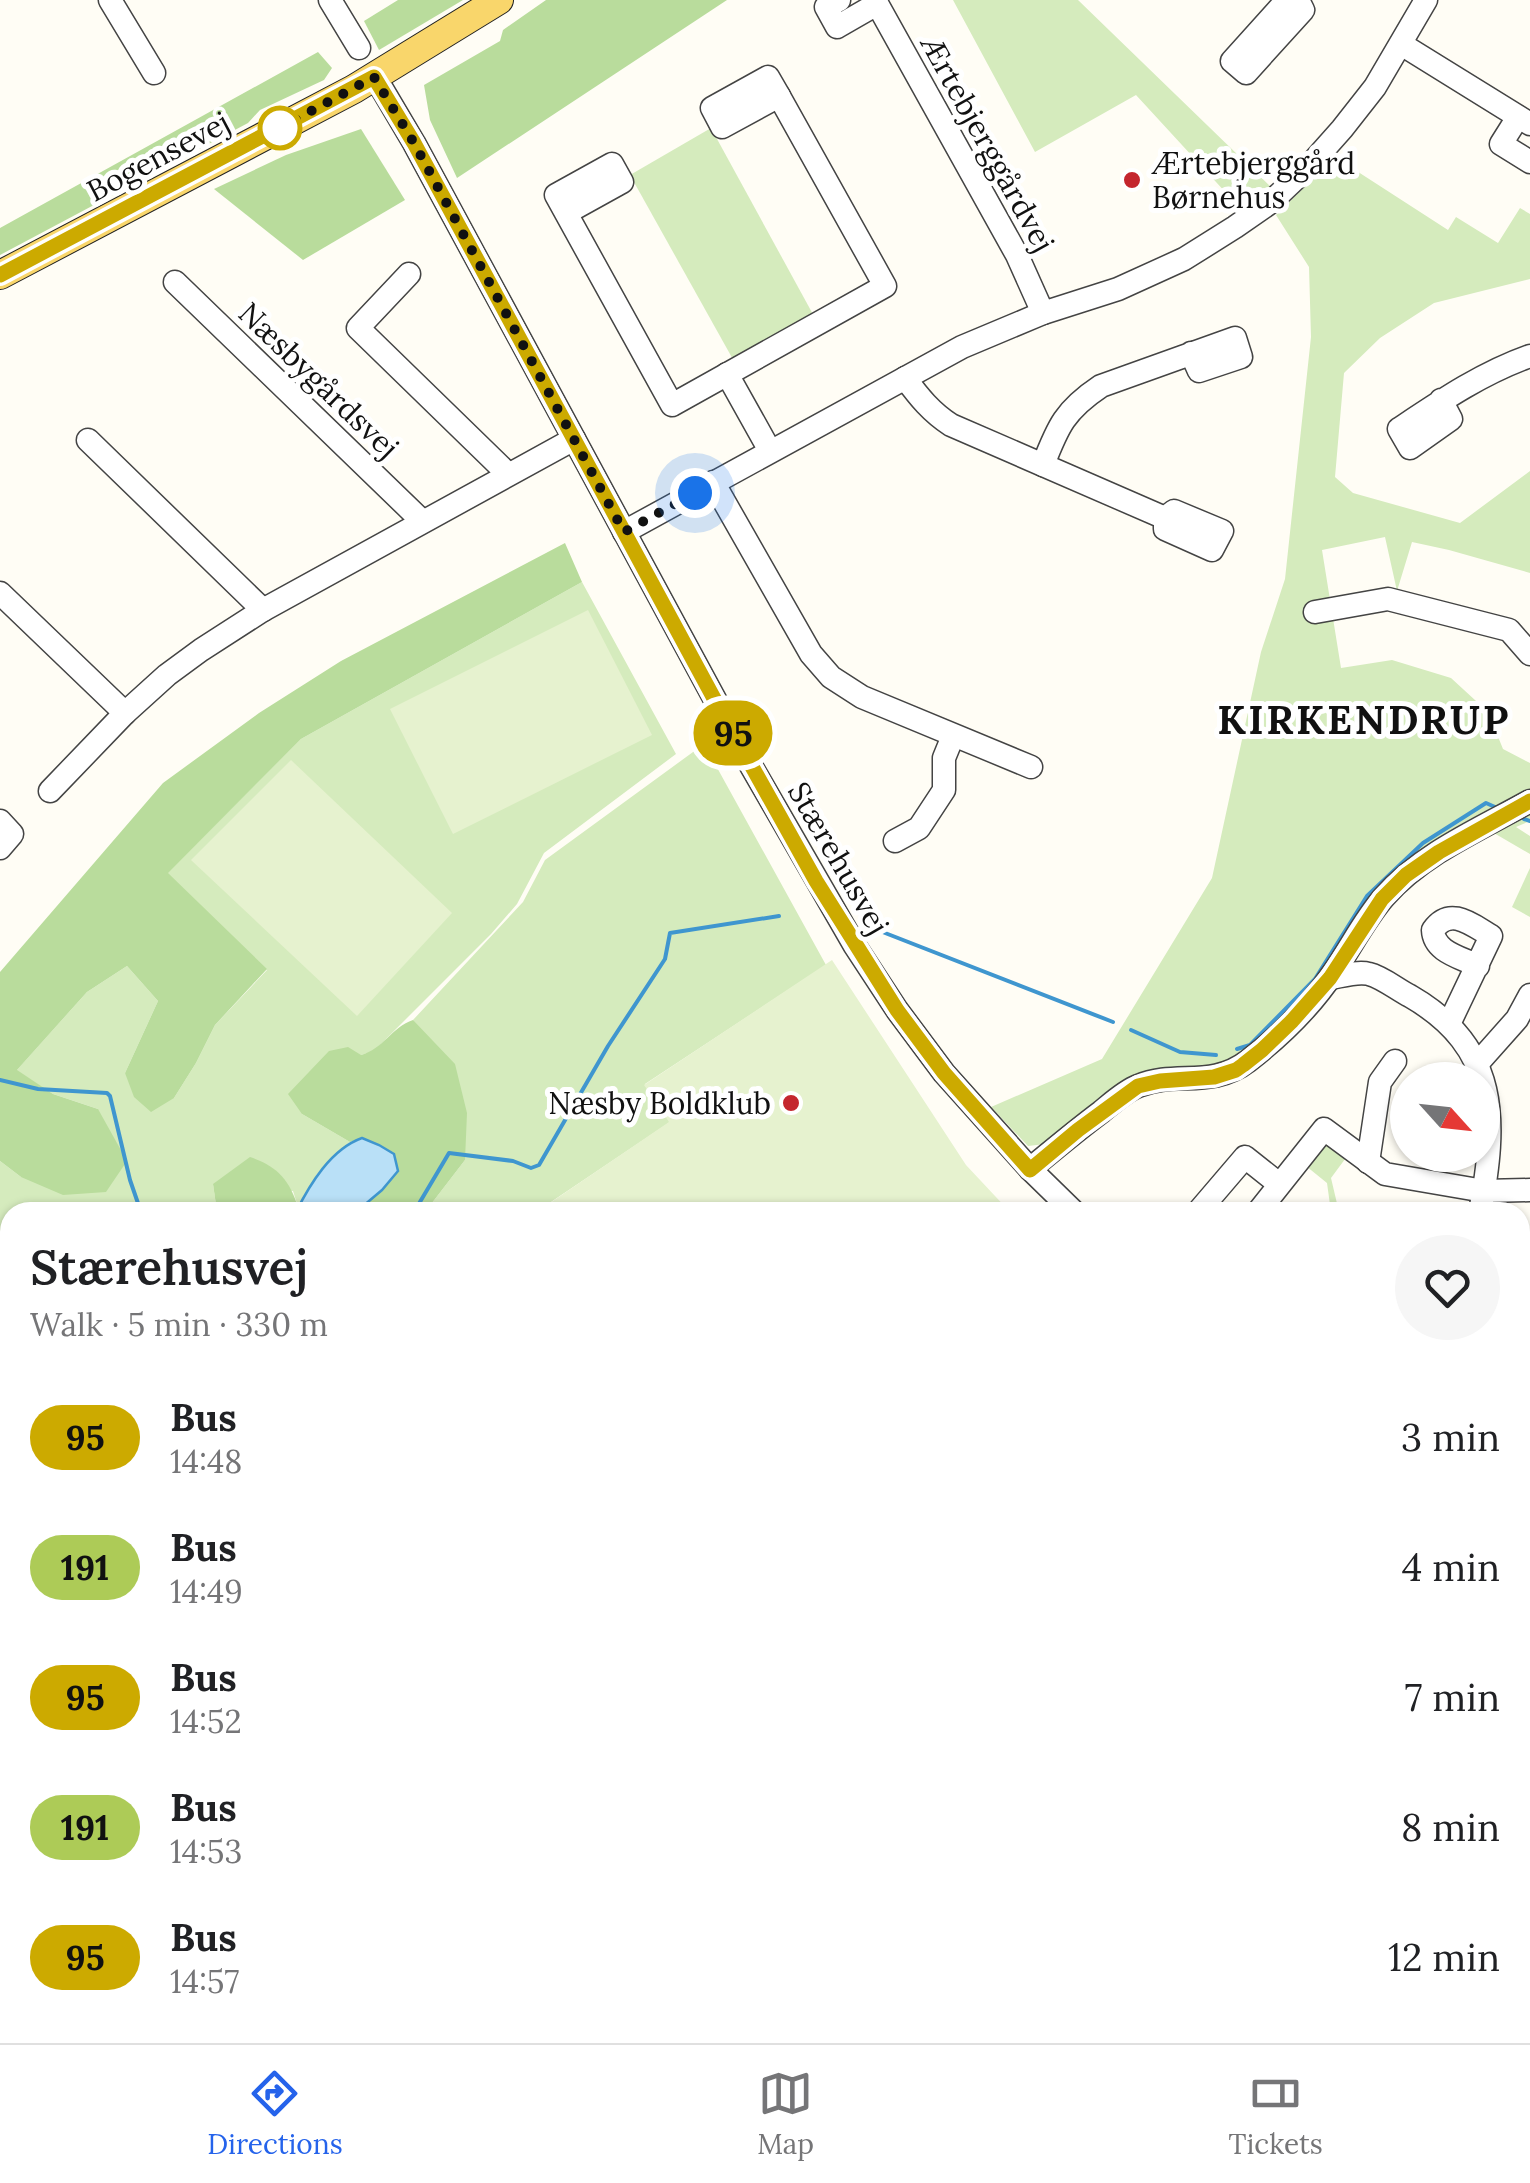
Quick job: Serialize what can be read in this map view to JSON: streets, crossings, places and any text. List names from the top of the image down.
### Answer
{
  "streets": {
    "main road": ["Bogensevej"],
    "street": ["Ærtebjerggårdvej", "Næsbygårdsvej", "Stærehusvej"]
  },
  "crossings": [
    ["Bogensevej", "Stærehusvej"]
  ],
  "districts": ["KIRKENDRUP"],
  "places": ["Ærtebjerggård Børnehus", "Næsby Boldklub"],
  "lines": ["bus line 95"],
  "north": "bottom right",
  "page": {
    "on_map": "95",
    "heading": ["Stærehusvej", "Walk · 5 min · 330 m"],
    "list": [
      {
        "mark": "95",
        "name": "Bus",
        "note": "14:48",
        "value": "3 min"
      },
      {
        "mark": "191",
        "name": "Bus",
        "note": "14:49",
        "value": "4 min"
      },
      {
        "mark": "95",
        "name": "Bus",
        "note": "14:52",
        "value": "7 min"
      },
      {
        "mark": "191",
        "name": "Bus",
        "note": "14:53",
        "value": "8 min"
      },
      {
        "mark": "95",
        "name": "Bus",
        "note": "14:57",
        "value": "12 min"
      }
    ],
    "tabs": ["Directions", "Map", "Tickets"]
  }
}
